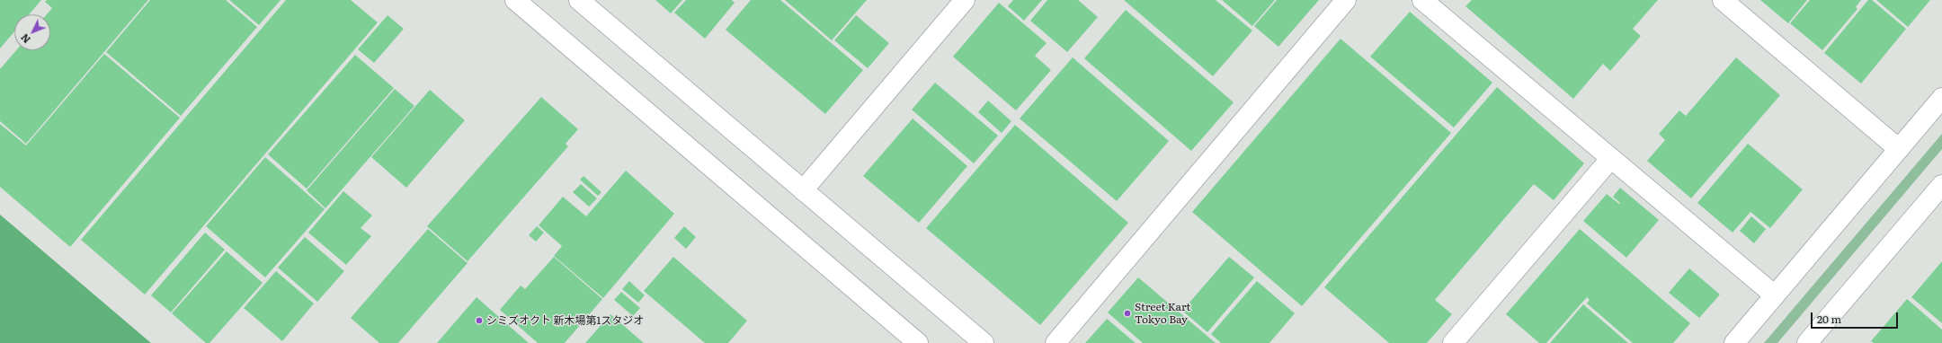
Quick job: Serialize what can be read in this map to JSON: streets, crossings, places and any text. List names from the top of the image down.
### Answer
{
  "places": ["Street Kart Tokyo Bay", "シミズオクト 新木場第1スタジオ"],
  "scale_bar": "20 m",
  "north": "bottom left"
}
